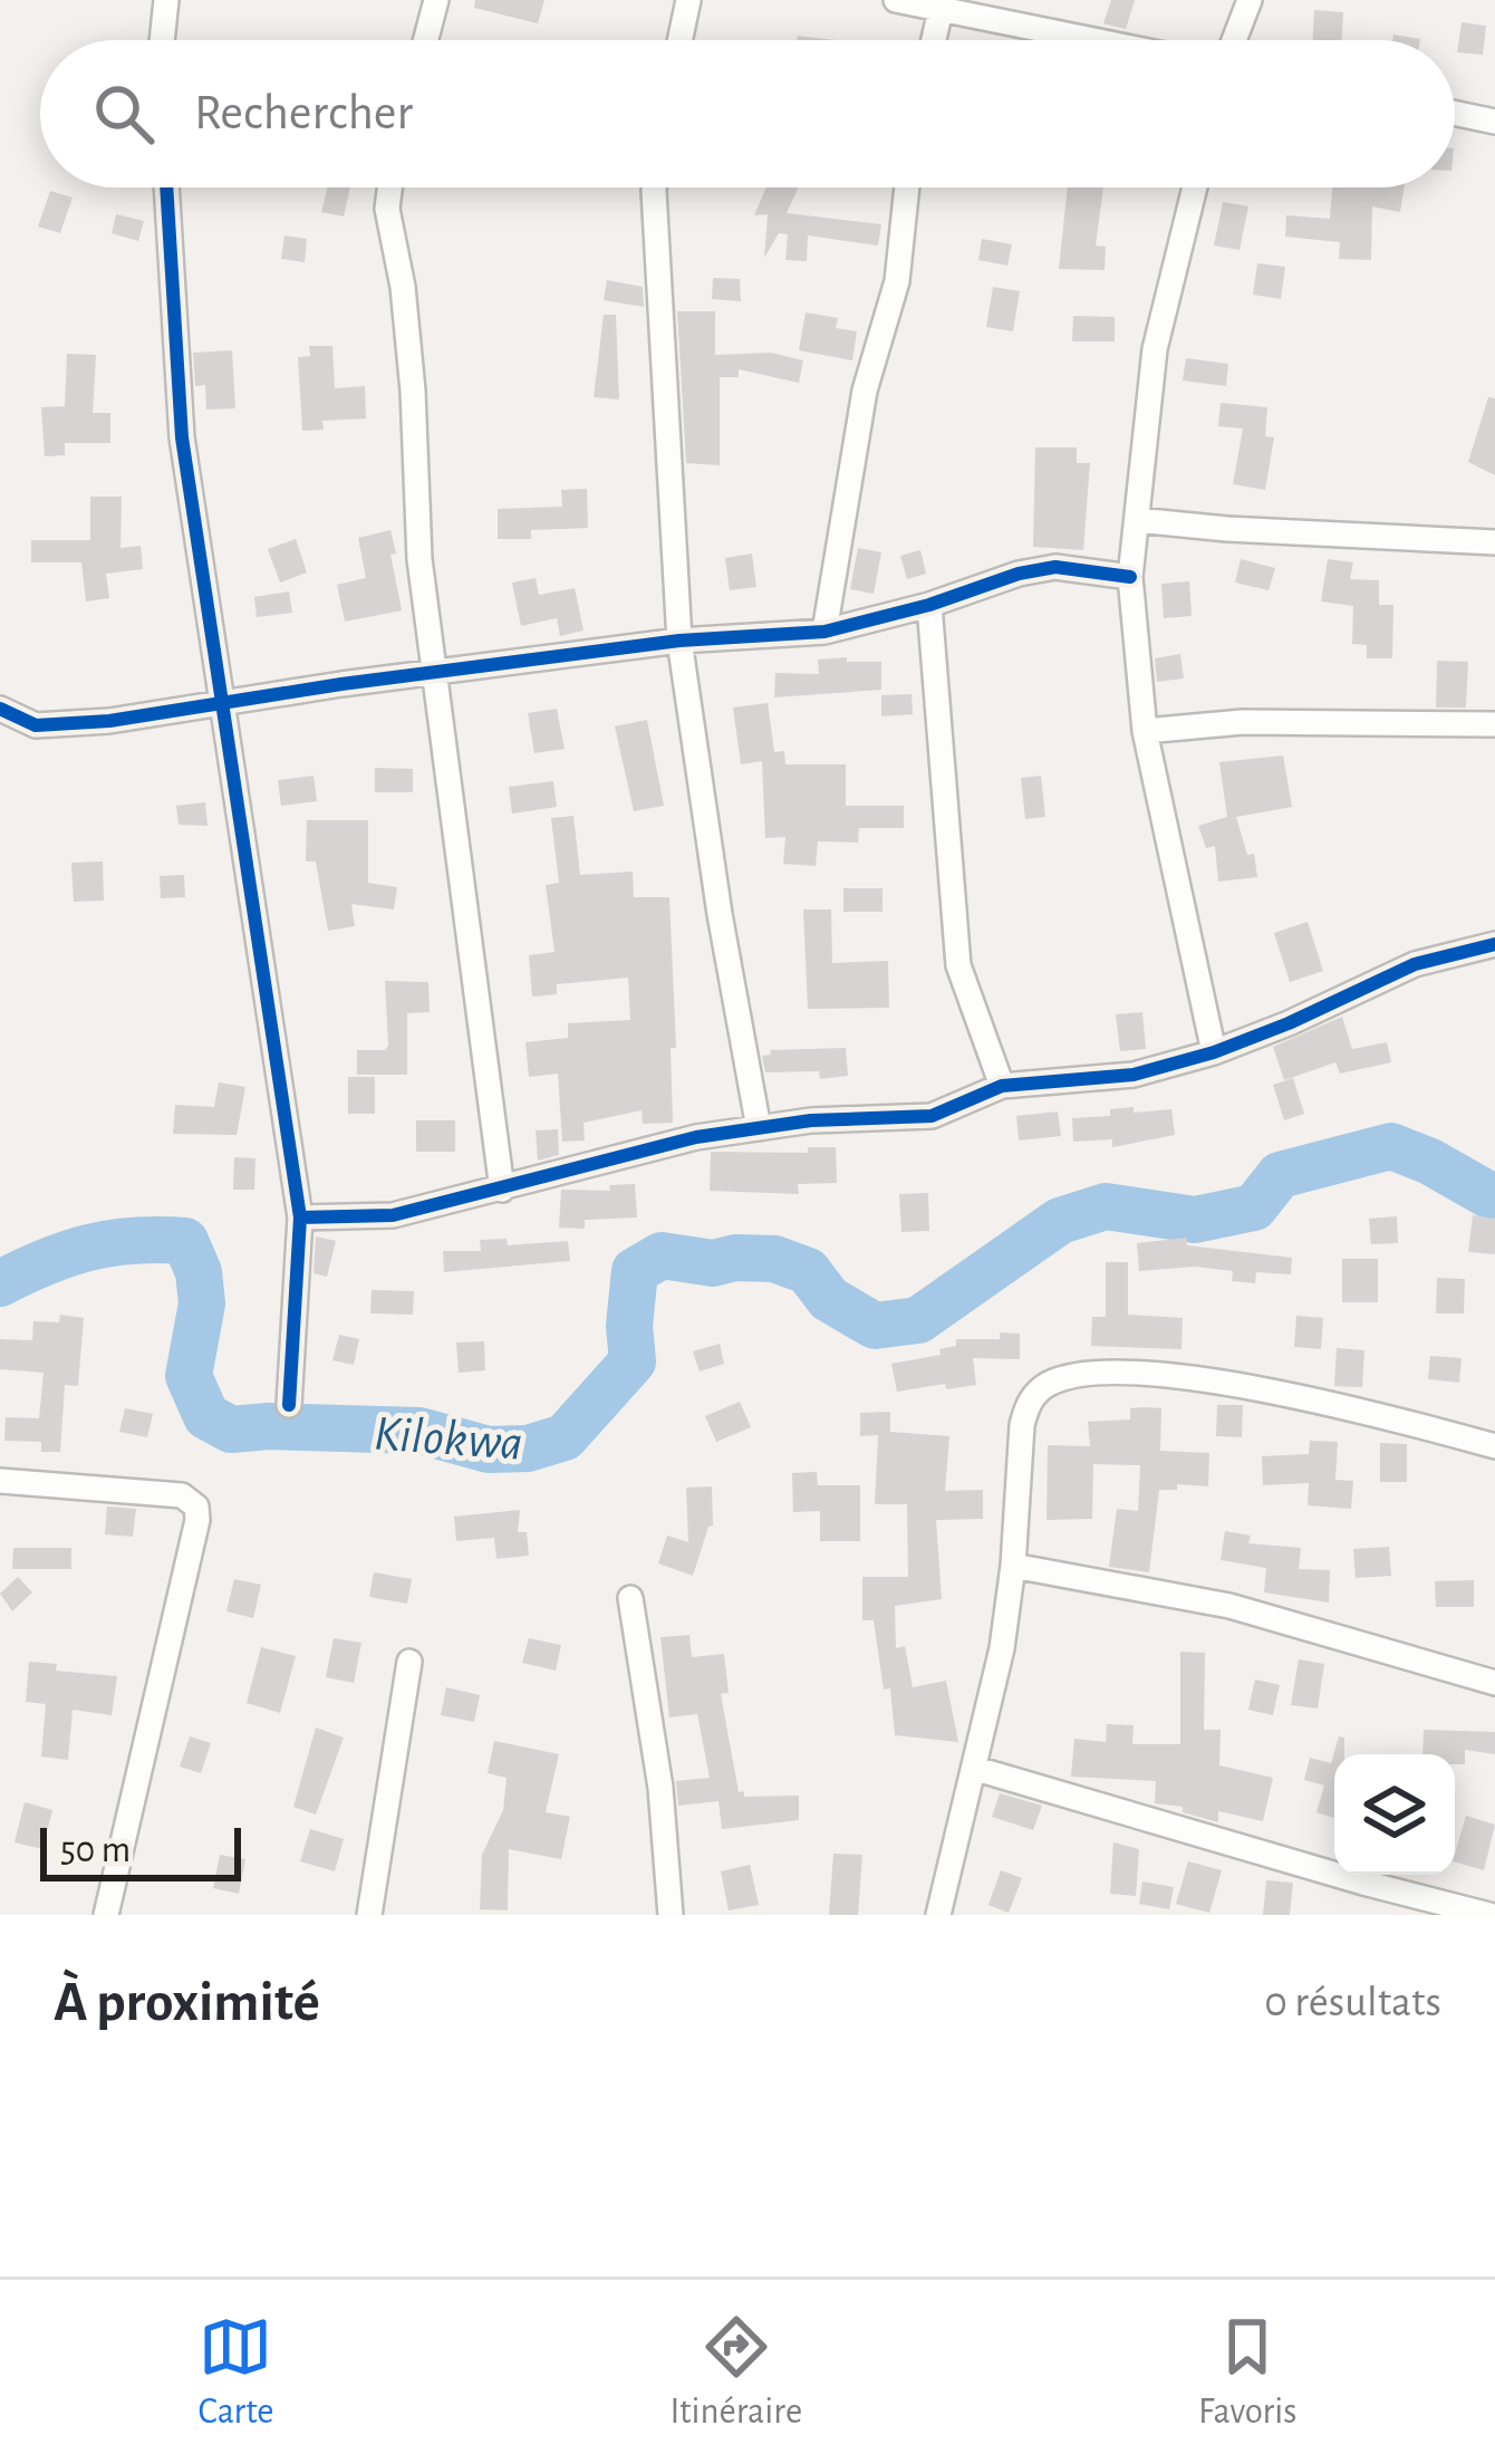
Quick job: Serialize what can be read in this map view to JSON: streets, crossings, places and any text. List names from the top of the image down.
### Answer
{
  "water": ["Kilokwa"],
  "scale_bar": "50 m",
  "page": {
    "search": "Rechercher",
    "scale": "50 m",
    "heading": ["À proximité", "0 résultats"],
    "nav": ["Carte", "Itinéraire", "Favoris"]
  }
}
